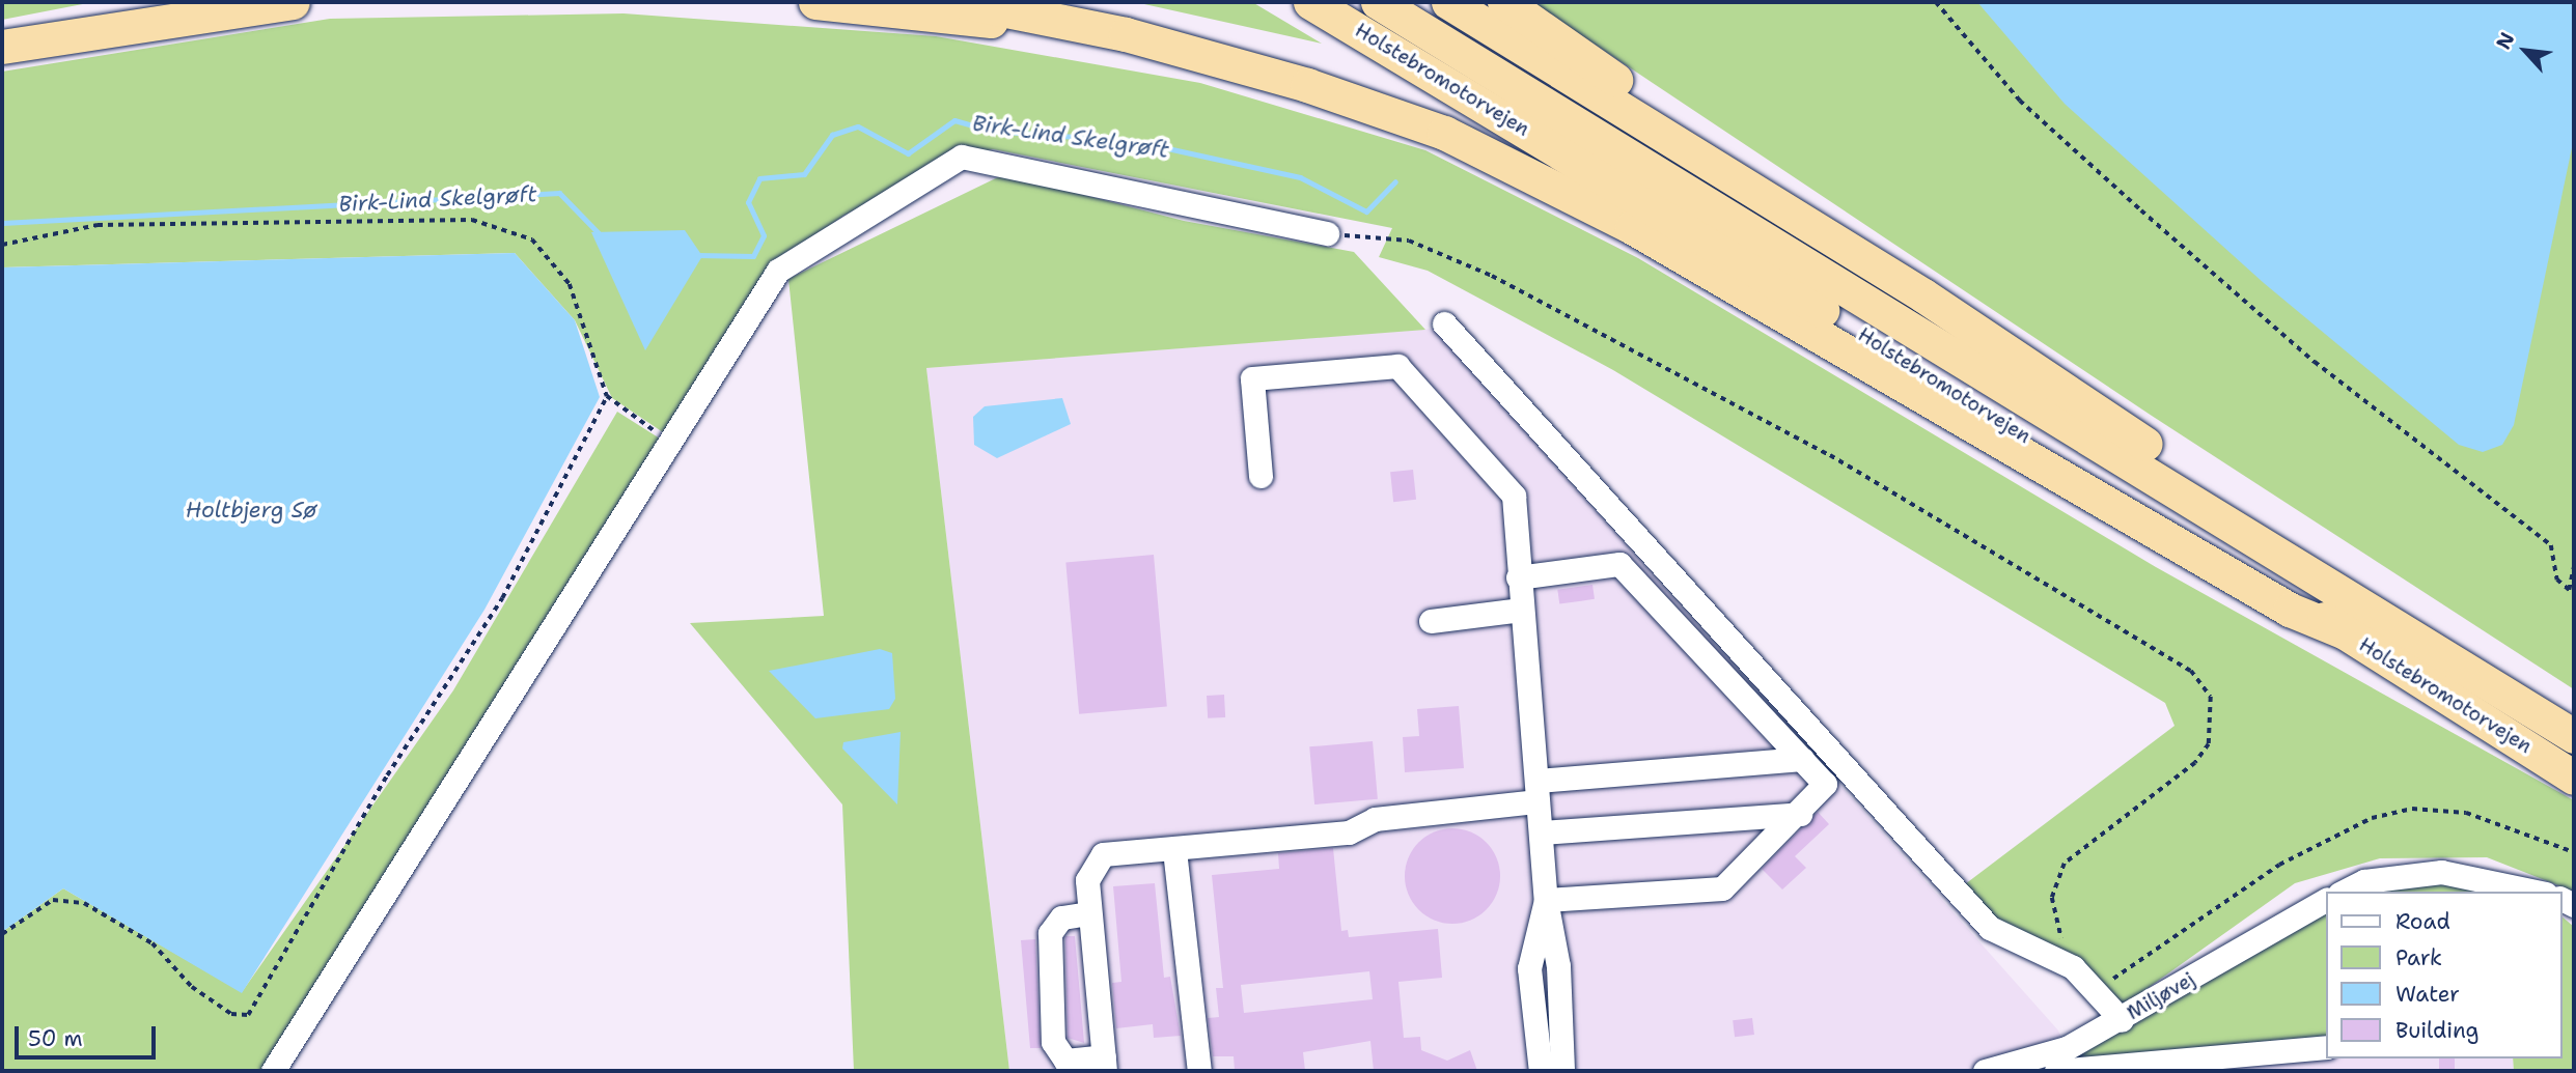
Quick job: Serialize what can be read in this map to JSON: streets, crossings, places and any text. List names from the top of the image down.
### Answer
{
  "streets": {
    "highway": ["Holstebromotorvejen"],
    "street": ["Miljøvej"]
  },
  "water": ["Birk-Lind Skelgrøft", "Holtbjerg Sø"],
  "legend": [
    "Road",
    "Park",
    "Water",
    "Building"
  ],
  "scale_bar": "50 m",
  "north": "top left"
}
